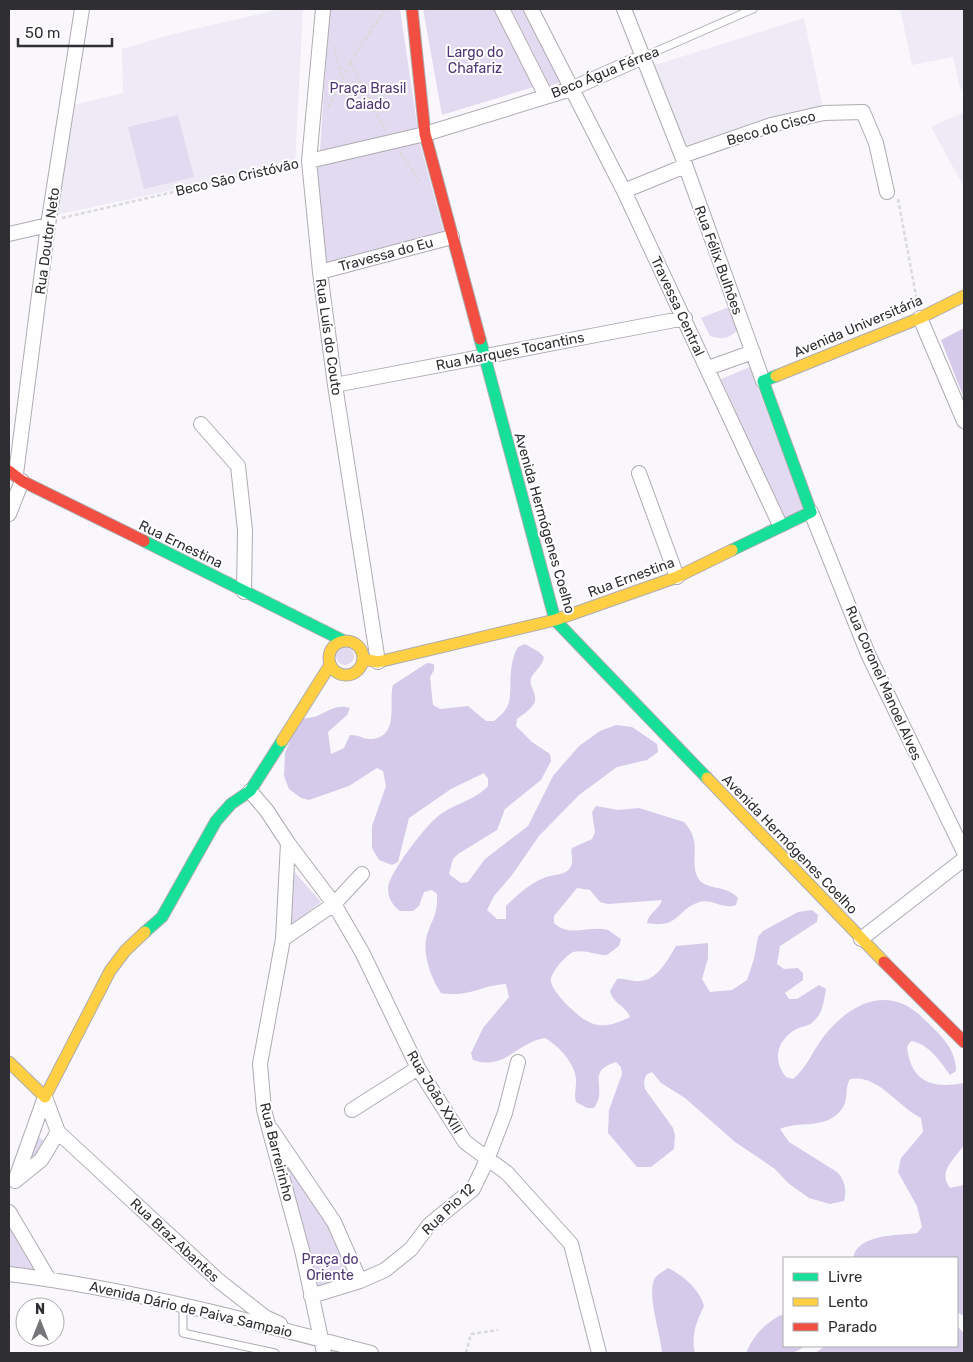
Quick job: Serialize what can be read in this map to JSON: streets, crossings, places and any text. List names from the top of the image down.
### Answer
{
  "streets": {
    "street": [
      "Beco Água Férrea",
      "Beco do Cisco",
      "Beco São Cristóvão",
      "Rua Doutor Neto",
      "Travessa do Eu",
      "Rua Félix Bulhões",
      "Travessa Central",
      "Avenida Universitária",
      "Rua Luís do Couto",
      "Rua Marques Tocantins",
      "Avenida Hermógenes Coelho",
      "Rua Ernestina",
      "Rua Coronel Manoel Alves",
      "Rua João XXIII",
      "Rua Barreirinho",
      "Rua Pio 12",
      "Rua Braz Abantes",
      "Avenida Dário de Paiva Sampaio"
    ]
  },
  "crossings": [
    ["Beco Água Férrea", "Beco São Cristóvão"],
    ["Beco Água Férrea", "Rua Félix Bulhões"],
    ["Beco Água Férrea", "Travessa Central"],
    ["Beco Água Férrea", "Avenida Hermógenes Coelho"],
    ["Beco do Cisco", "Rua Félix Bulhões"],
    ["Beco do Cisco", "Travessa Central"],
    ["Beco São Cristóvão", "Rua Doutor Neto"],
    ["Beco São Cristóvão", "Rua Luís do Couto"],
    ["Beco São Cristóvão", "Avenida Hermógenes Coelho"],
    ["Rua Doutor Neto", "Rua Ernestina"],
    ["Travessa do Eu", "Rua Luís do Couto"],
    ["Travessa do Eu", "Avenida Hermógenes Coelho"],
    ["Rua Félix Bulhões", "Avenida Universitária"],
    ["Rua Félix Bulhões", "Rua Ernestina"],
    ["Rua Félix Bulhões", "Rua Coronel Manoel Alves"],
    ["Travessa Central", "Rua Marques Tocantins"],
    ["Travessa Central", "Rua Ernestina"],
    ["Rua Luís do Couto", "Rua Marques Tocantins"],
    ["Rua Luís do Couto", "Rua Ernestina"],
    ["Rua Marques Tocantins", "Avenida Hermógenes Coelho"],
    ["Avenida Hermógenes Coelho", "Rua Ernestina"],
    ["Rua Ernestina", "Rua Coronel Manoel Alves"],
    ["Rua João XXIII", "Rua Barreirinho"],
    ["Rua João XXIII", "Rua Pio 12"],
    ["Rua Barreirinho", "Rua Pio 12"],
    ["Rua Barreirinho", "Avenida Dário de Paiva Sampaio"],
    ["Rua Braz Abantes", "Avenida Dário de Paiva Sampaio"]
  ],
  "parks": ["Largo do Chafariz", "Praça Brasil Caiado", "Praça do Oriente"],
  "legend": ["Livre", "Lento", "Parado"],
  "scale_bar": "50 m",
  "north": "top"
}
